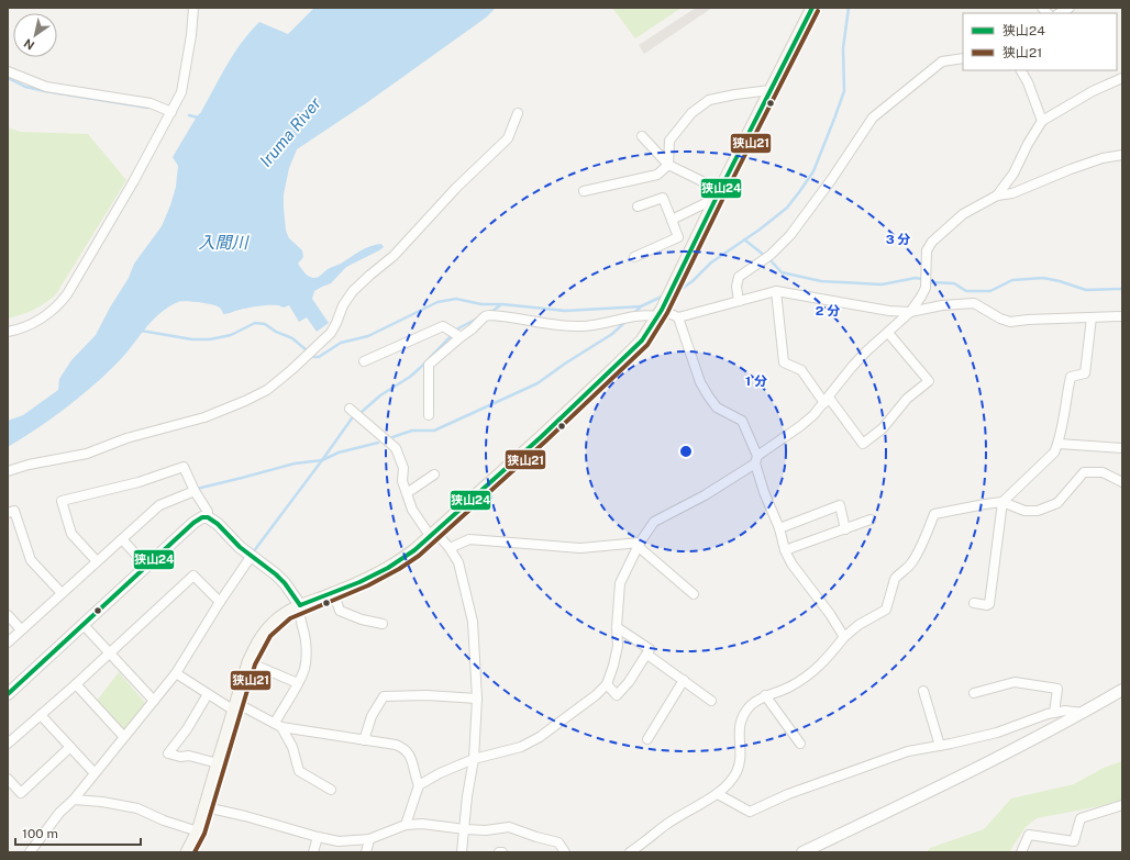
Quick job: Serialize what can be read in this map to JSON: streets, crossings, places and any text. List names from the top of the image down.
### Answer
{
  "water": ["Iruma River", "入間川"],
  "lines": ["transit line 狭山24", "transit line 狭山21"],
  "legend": ["狭山24", "狭山21"],
  "scale_bar": "100 m",
  "north": "bottom left",
  "rings": ["3 分", "2 分", "1 分"]
}
